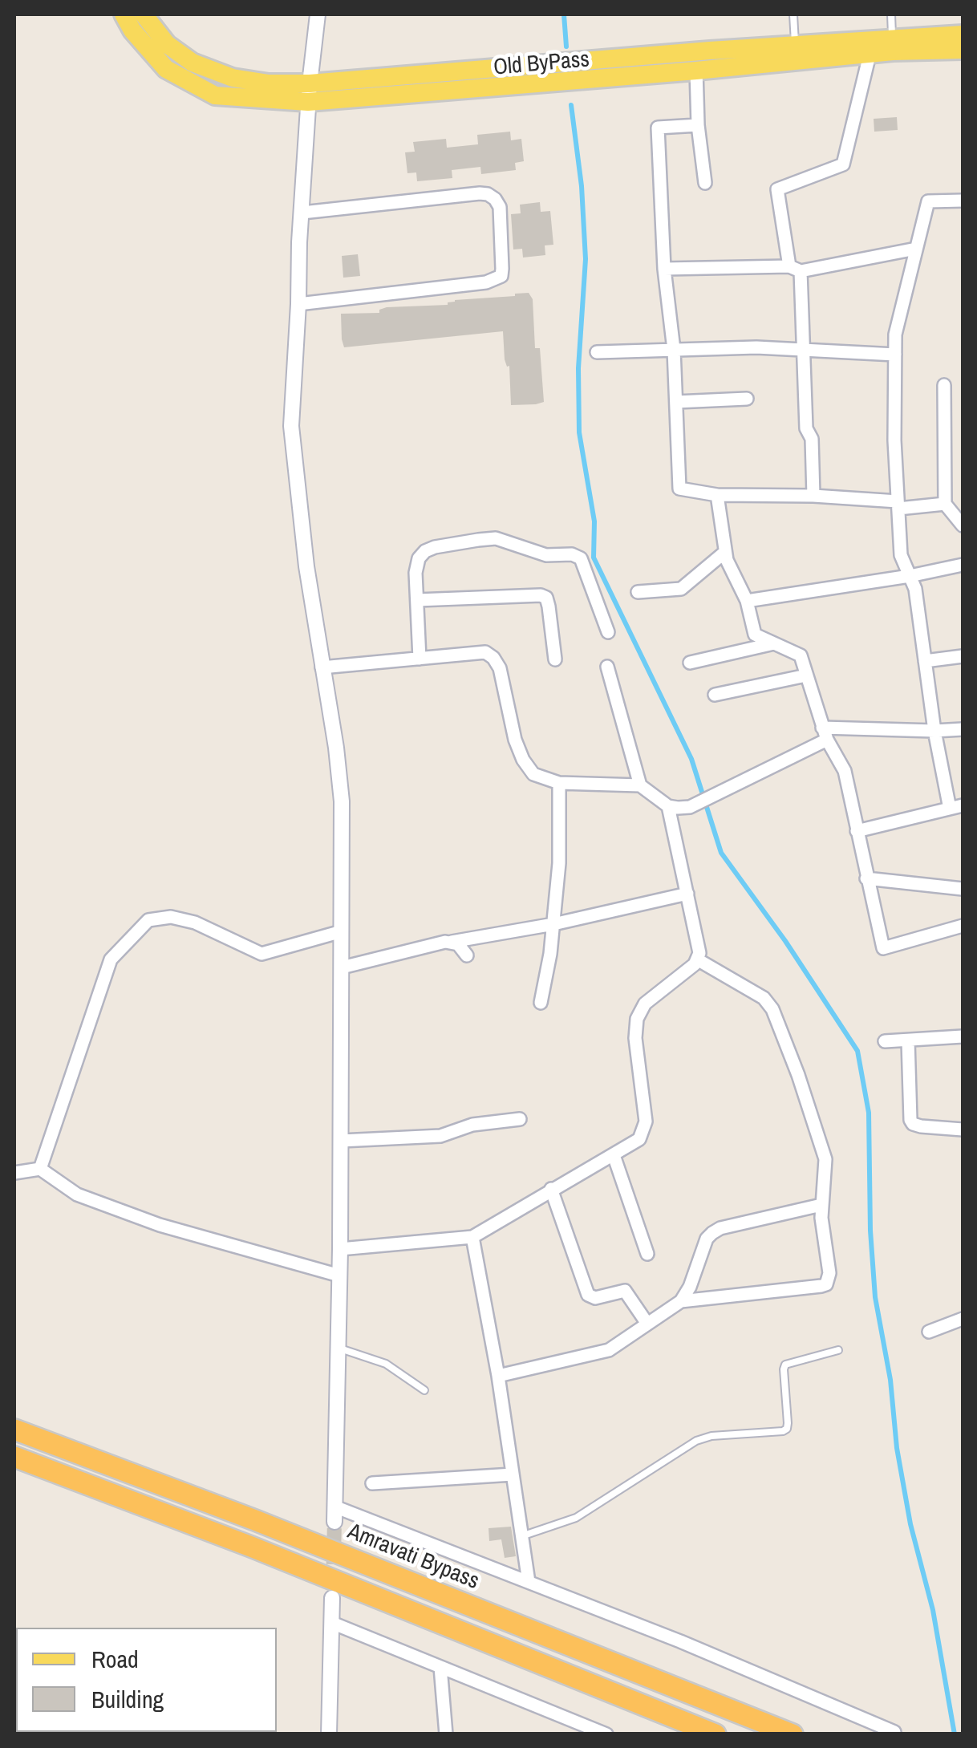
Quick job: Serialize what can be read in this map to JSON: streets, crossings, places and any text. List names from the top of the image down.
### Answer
{
  "streets": {
    "highway": ["Amravati Bypass"],
    "main road": ["Old ByPass"]
  },
  "legend": ["Road", "Building"]
}
